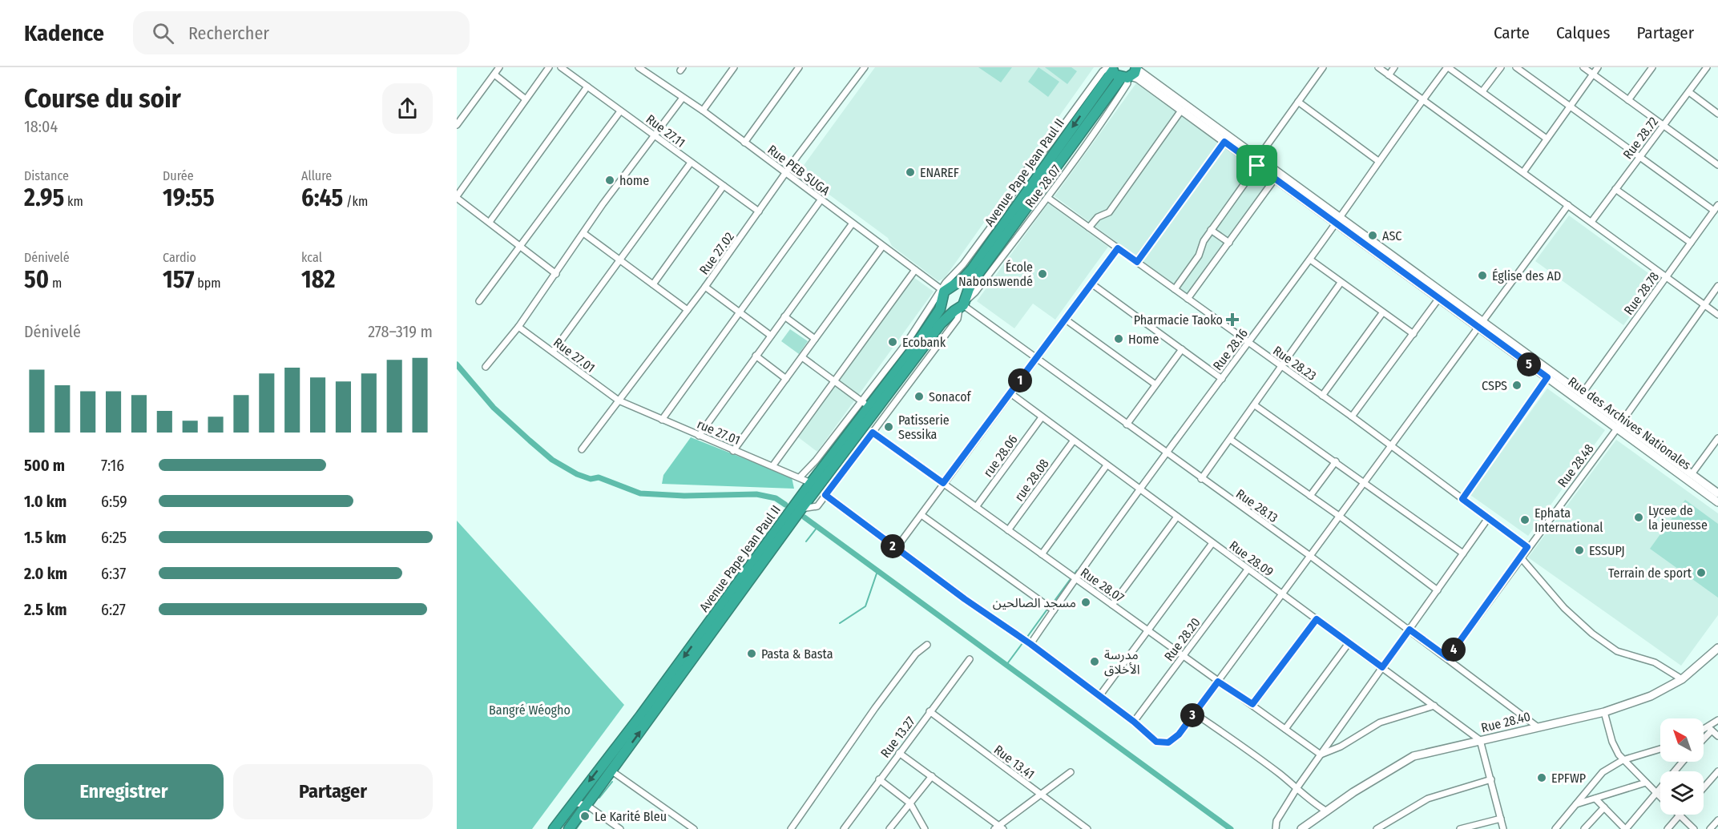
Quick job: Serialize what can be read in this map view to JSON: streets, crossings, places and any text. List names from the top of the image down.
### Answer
{
  "streets": {
    "highway": ["Avenue Pape Jean Paul II"],
    "street": [
      "Rue 27.11",
      "Rue 28.72",
      "Rue PEB SUGA",
      "Rue 28.07",
      "Rue 27.02",
      "Rue 28.78",
      "Rue 28.16",
      "Rue 27.01",
      "Rue 28.23",
      "Rue des Archives Nationales",
      "rue 27.01",
      "rue 28.06",
      "Rue 28.48",
      "rue 28.08",
      "Rue 28.13",
      "Rue 28.09",
      "Rue 28.20",
      "Rue 28.40",
      "Rue 13.27",
      "Rue 13.41"
    ]
  },
  "crossings": [
    ["Rue 27.11", "Rue 27.02"],
    ["Rue PEB SUGA", "Avenue Pape Jean Paul II"],
    ["Rue PEB SUGA", "Rue 28.07"],
    ["Rue PEB SUGA", "Rue 27.02"],
    ["Rue PEB SUGA", "Rue 28.13"],
    ["Avenue Pape Jean Paul II", "Rue 28.07"],
    ["Avenue Pape Jean Paul II", "Rue des Archives Nationales"],
    ["Avenue Pape Jean Paul II", "rue 27.01"],
    ["Avenue Pape Jean Paul II", "Rue 28.13"],
    ["Rue 28.07", "Rue 28.16"],
    ["Rue 28.07", "Rue 28.23"],
    ["Rue 28.07", "Rue des Archives Nationales"],
    ["Rue 28.07", "rue 28.06"],
    ["Rue 28.07", "rue 28.08"],
    ["Rue 28.07", "Rue 28.13"],
    ["Rue 28.07", "Rue 28.20"],
    ["Rue 27.02", "Rue 27.01"],
    ["Rue 27.02", "rue 27.01"],
    ["Rue 28.78", "Rue des Archives Nationales"],
    ["Rue 28.16", "Rue 28.23"],
    ["Rue 28.16", "Rue des Archives Nationales"],
    ["Rue 28.16", "Rue 28.13"],
    ["Rue 28.16", "Rue 28.09"],
    ["Rue 27.01", "rue 27.01"],
    ["Rue 28.23", "Rue 28.48"],
    ["Rue des Archives Nationales", "Rue 28.48"],
    ["rue 28.06", "Rue 28.09"],
    ["Rue 28.48", "Rue 28.13"],
    ["rue 28.08", "Rue 28.09"],
    ["Rue 28.13", "Rue 28.40"],
    ["Rue 28.09", "Rue 28.20"],
    ["Rue 28.09", "Rue 28.40"],
    ["Rue 13.27", "Rue 13.41"]
  ],
  "parks": ["Bangré Wéogho"],
  "places": {
    "other": [
      "ENAREF",
      "home",
      "ASC",
      "École Nabonswendé",
      "Église des AD",
      "Home",
      "Ecobank",
      "CSPS",
      "Sonacof",
      "Patisserie Sessika",
      "Lycee de la jeunesse",
      "Ephata International",
      "ESSUPJ",
      "Terrain de sport",
      "مسجد الصالحين",
      "Pasta & Basta",
      "مدرسة الأخلاق",
      "EPFWP",
      "Le Karité Bleu"
    ],
    "health": ["Pharmacie Taoko"]
  },
  "north": "top left",
  "page": {
    "header": "Kadence",
    "search": "Rechercher",
    "nav": ["Carte", "Calques", "Partager"],
    "heading": ["Course du soir", "18:04"],
    "stats": [
      ["Distance", "2.95 km"],
      ["Durée", "19:55"],
      ["Allure", "6:45 /km"],
      ["Dénivelé", "50 m"],
      ["Cardio", "157 bpm"],
      ["kcal", "182"]
    ],
    "chart": ["Dénivelé", "278–319 m"],
    "pins": [
      "5",
      "1",
      "2",
      "4",
      "3"
    ],
    "list": [
      {
        "name": "500 m",
        "note": "7:16"
      },
      {
        "name": "1.0 km",
        "note": "6:59"
      },
      {
        "name": "1.5 km",
        "note": "6:25"
      },
      {
        "name": "2.0 km",
        "note": "6:37"
      },
      {
        "name": "2.5 km",
        "note": "6:27"
      }
    ],
    "buttons": ["Enregistrer", "Partager"]
  }
}
